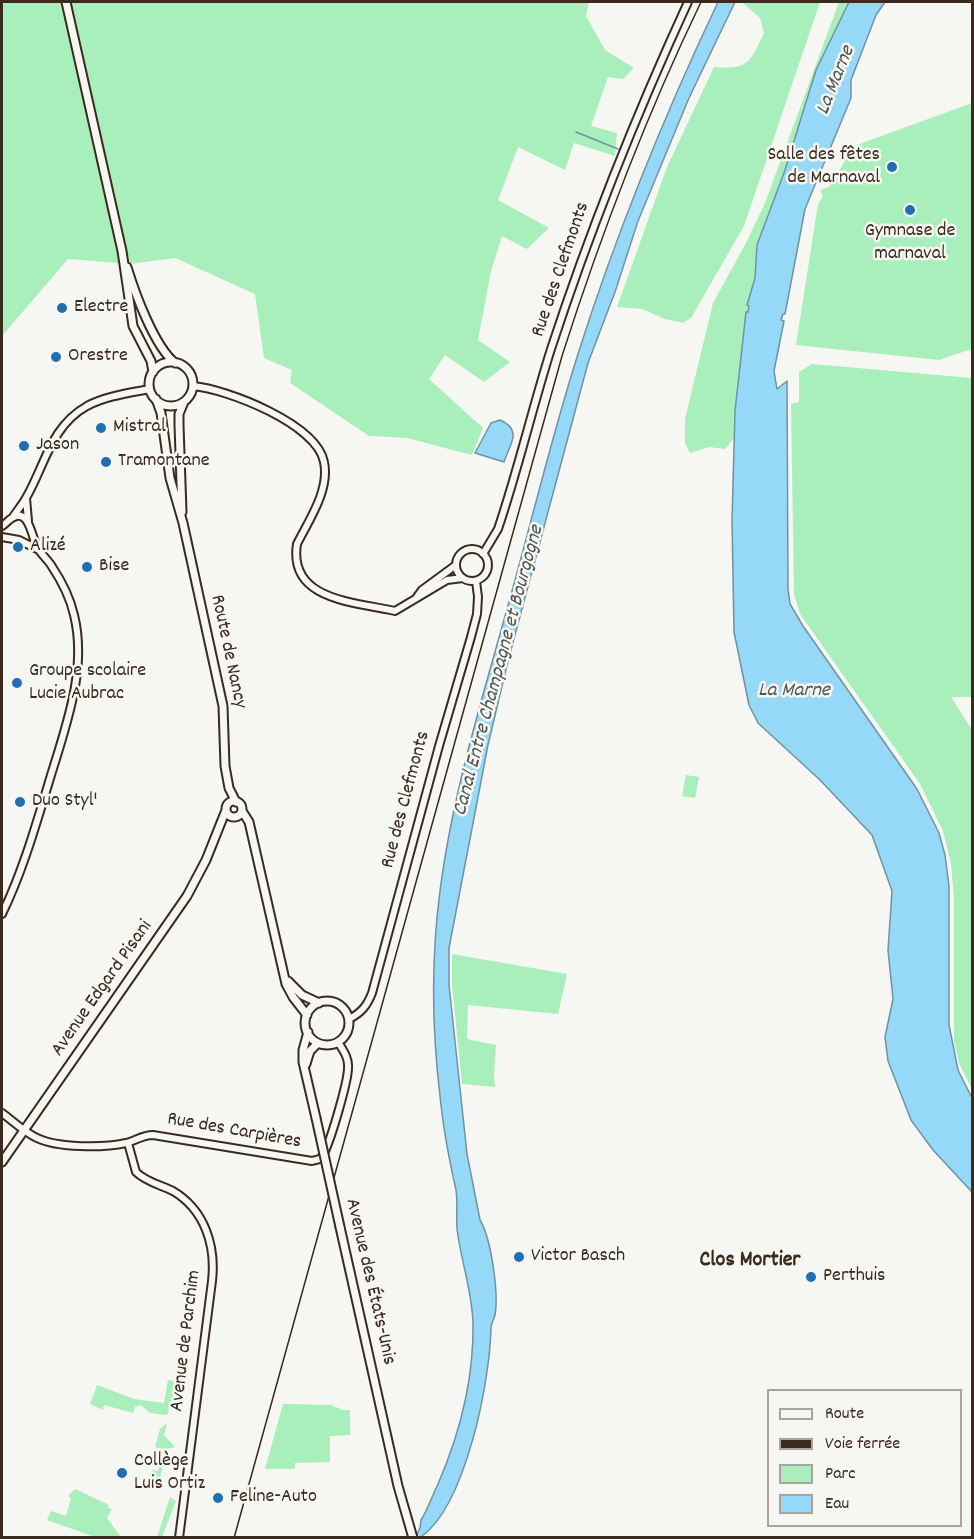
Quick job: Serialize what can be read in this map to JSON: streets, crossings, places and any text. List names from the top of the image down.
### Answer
{
  "streets": {
    "main road": ["Route de Nancy", "Avenue Edgard Pisani", "Avenue des États-Unis"],
    "street": ["Rue des Clefmonts", "Rue des Carpières", "Avenue de Parchim"]
  },
  "crossings": [
    ["Rue des Clefmonts", "Rue des Carpières"],
    ["Rue des Clefmonts", "Avenue des États-Unis"],
    ["Route de Nancy", "Avenue Edgard Pisani"],
    ["Avenue Edgard Pisani", "Rue des Carpières"],
    ["Rue des Carpières", "Avenue des États-Unis"],
    ["Rue des Carpières", "Avenue de Parchim"]
  ],
  "districts": ["Clos Mortier"],
  "water": ["La Marne", "Canal Entre Champagne et Bourgogne"],
  "places": [
    "Salle des fêtes de Marnaval",
    "Gymnase de marnaval",
    "Electre",
    "Orestre",
    "Mistral",
    "Jason",
    "Tramontane",
    "Alizé",
    "Bise",
    "Groupe scolaire Lucie Aubrac",
    "Duo Styl'",
    "Victor Basch",
    "Perthuis",
    "Collège Luis Ortiz",
    "Feline-Auto"
  ],
  "legend": [
    "Route",
    "Voie ferrée",
    "Parc",
    "Eau"
  ]
}
